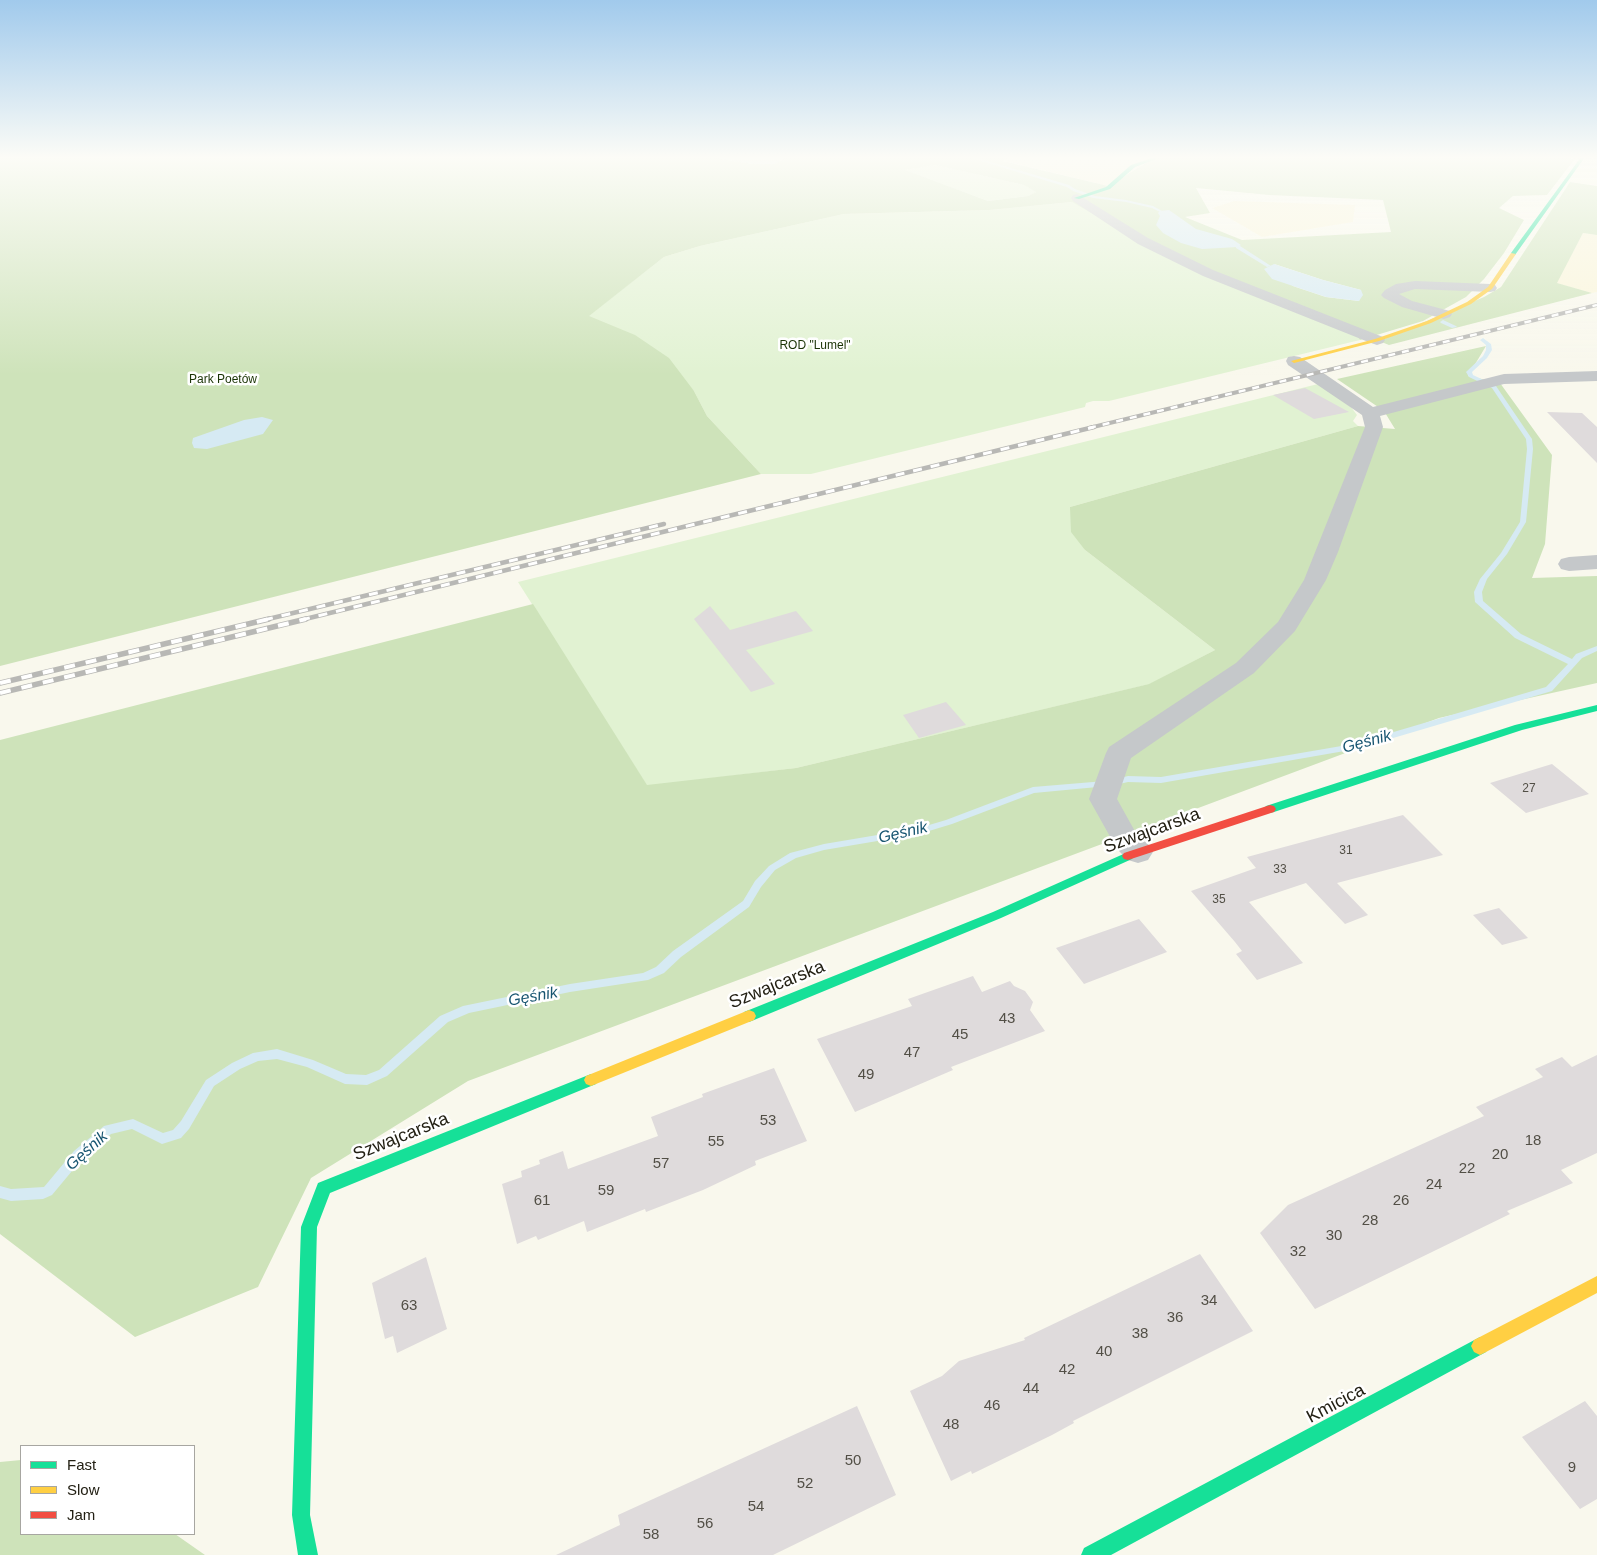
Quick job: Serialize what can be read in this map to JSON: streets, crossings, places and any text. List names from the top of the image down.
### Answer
{
  "streets": {
    "street": ["Szwajcarska", "Kmicica"]
  },
  "water": ["Gęśnik"],
  "parks": ["ROD \"Lumel\"", "Park Poetów"],
  "house_numbers": [
    "27",
    "31",
    "33",
    "35",
    "43",
    "45",
    "47",
    "49",
    "53",
    "18",
    "55",
    "20",
    "57",
    "22",
    "24",
    "59",
    "61",
    "26",
    "28",
    "30",
    "32",
    "34",
    "63",
    "36",
    "38",
    "40",
    "42",
    "44",
    "46",
    "48",
    "50",
    "9",
    "52",
    "54",
    "56",
    "58"
  ],
  "legend": ["Fast", "Slow", "Jam"]
}
